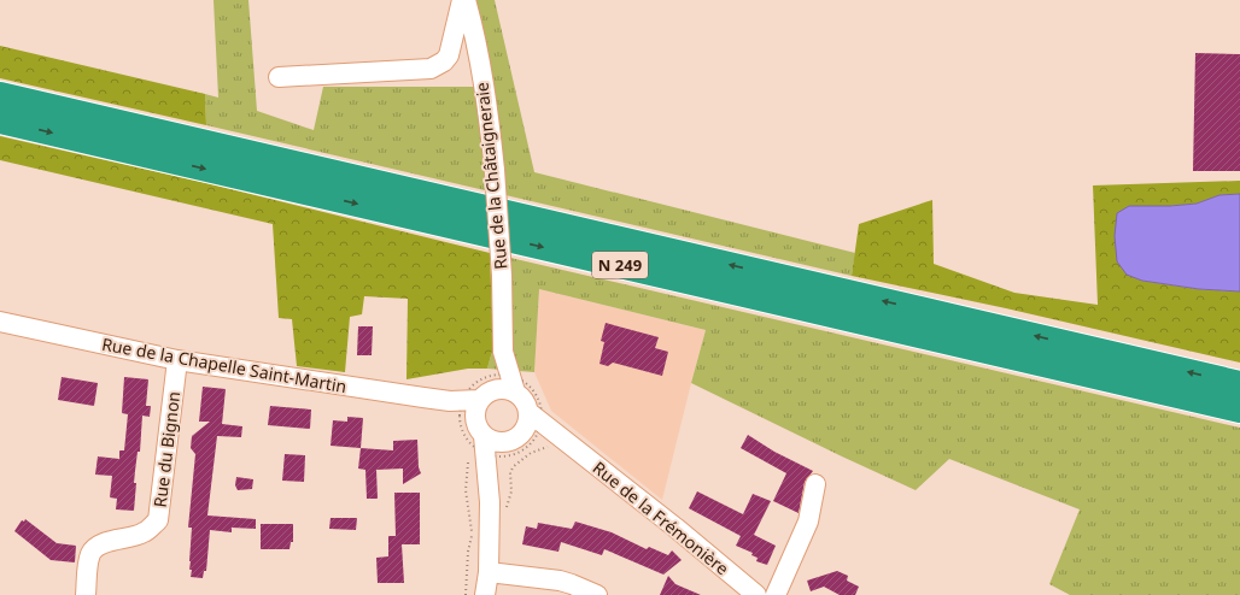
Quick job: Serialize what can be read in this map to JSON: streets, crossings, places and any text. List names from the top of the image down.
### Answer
{
  "streets": {
    "highway": ["N 249"],
    "street": [
      "Rue de la Châtaigneraie",
      "Rue de la Chapelle Saint-Martin",
      "Rue du Bignon",
      "Rue de la Frémonière"
    ]
  },
  "crossings": [
    ["Rue de la Châtaigneraie", "Rue de la Chapelle Saint-Martin"],
    ["Rue de la Châtaigneraie", "Rue de la Frémonière"],
    ["Rue de la Chapelle Saint-Martin", "Rue du Bignon"]
  ]
}
